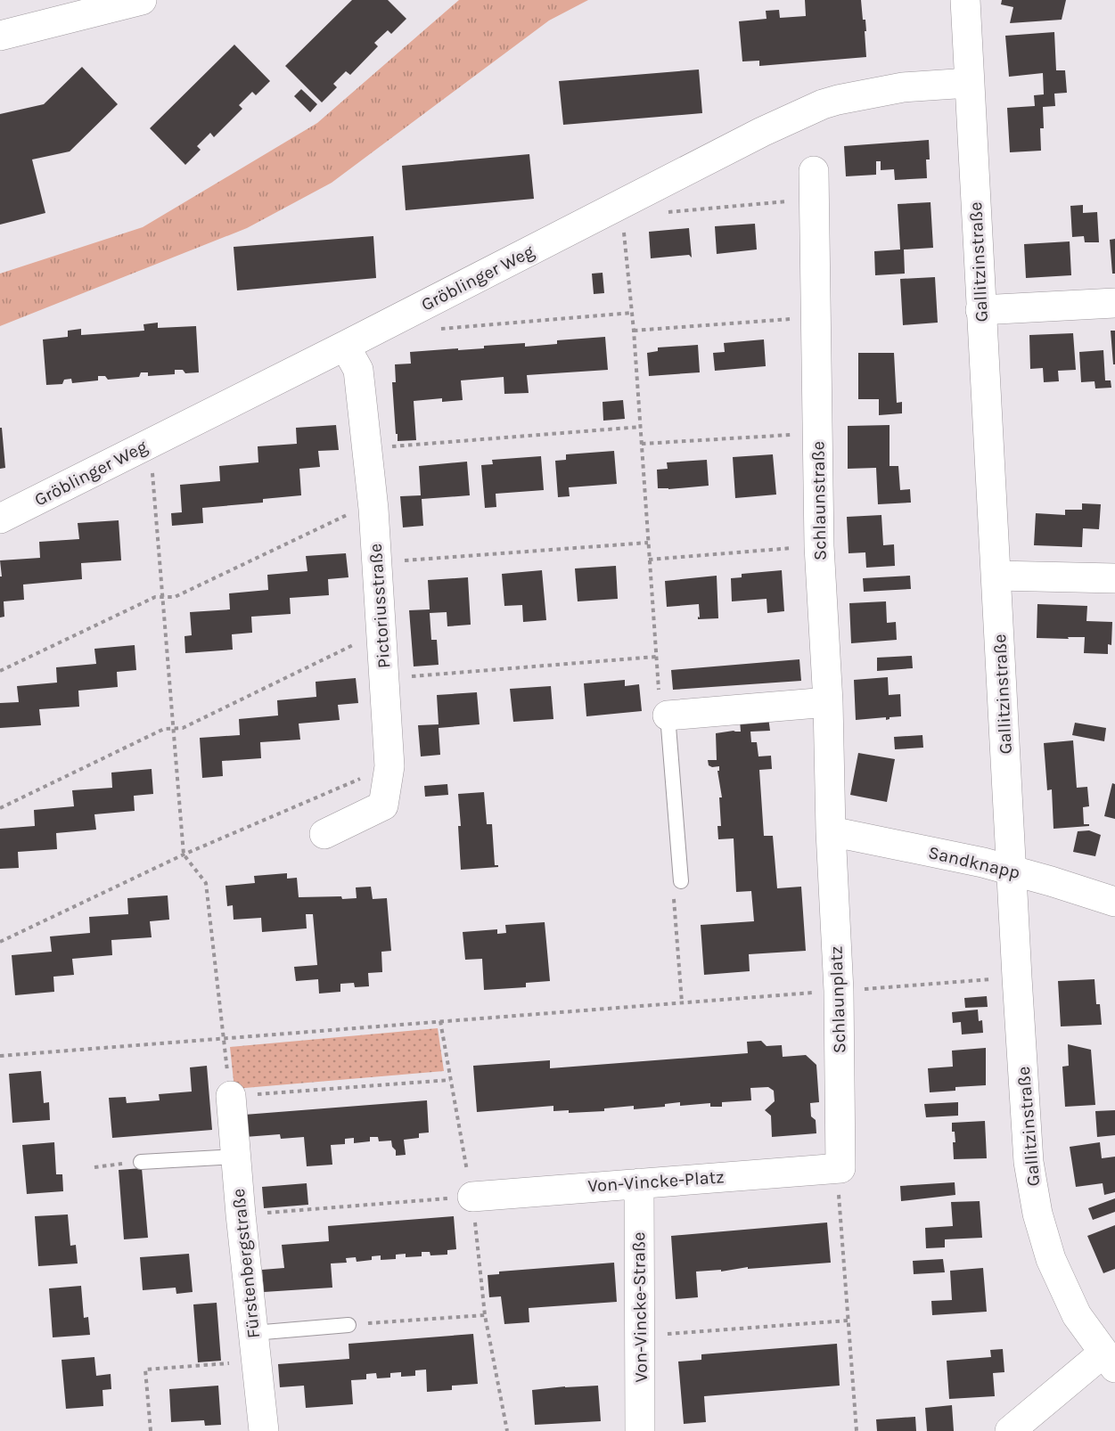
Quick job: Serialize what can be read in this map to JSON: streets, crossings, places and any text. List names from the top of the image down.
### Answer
{
  "streets": {
    "street": [
      "Gallitzinstraße",
      "Gröblinger Weg",
      "Schlaunstraße",
      "Pictoriusstraße",
      "Sandknapp",
      "Schlaunplatz",
      "Von-Vincke-Platz",
      "Fürstenbergstraße",
      "Von-Vincke-Straße"
    ]
  },
  "crossings": [
    ["Gallitzinstraße", "Gröblinger Weg"],
    ["Gallitzinstraße", "Sandknapp"],
    ["Gröblinger Weg", "Pictoriusstraße"],
    ["Schlaunstraße", "Sandknapp"],
    ["Schlaunstraße", "Schlaunplatz"],
    ["Sandknapp", "Schlaunplatz"],
    ["Schlaunplatz", "Von-Vincke-Platz"],
    ["Von-Vincke-Platz", "Von-Vincke-Straße"]
  ]
}
